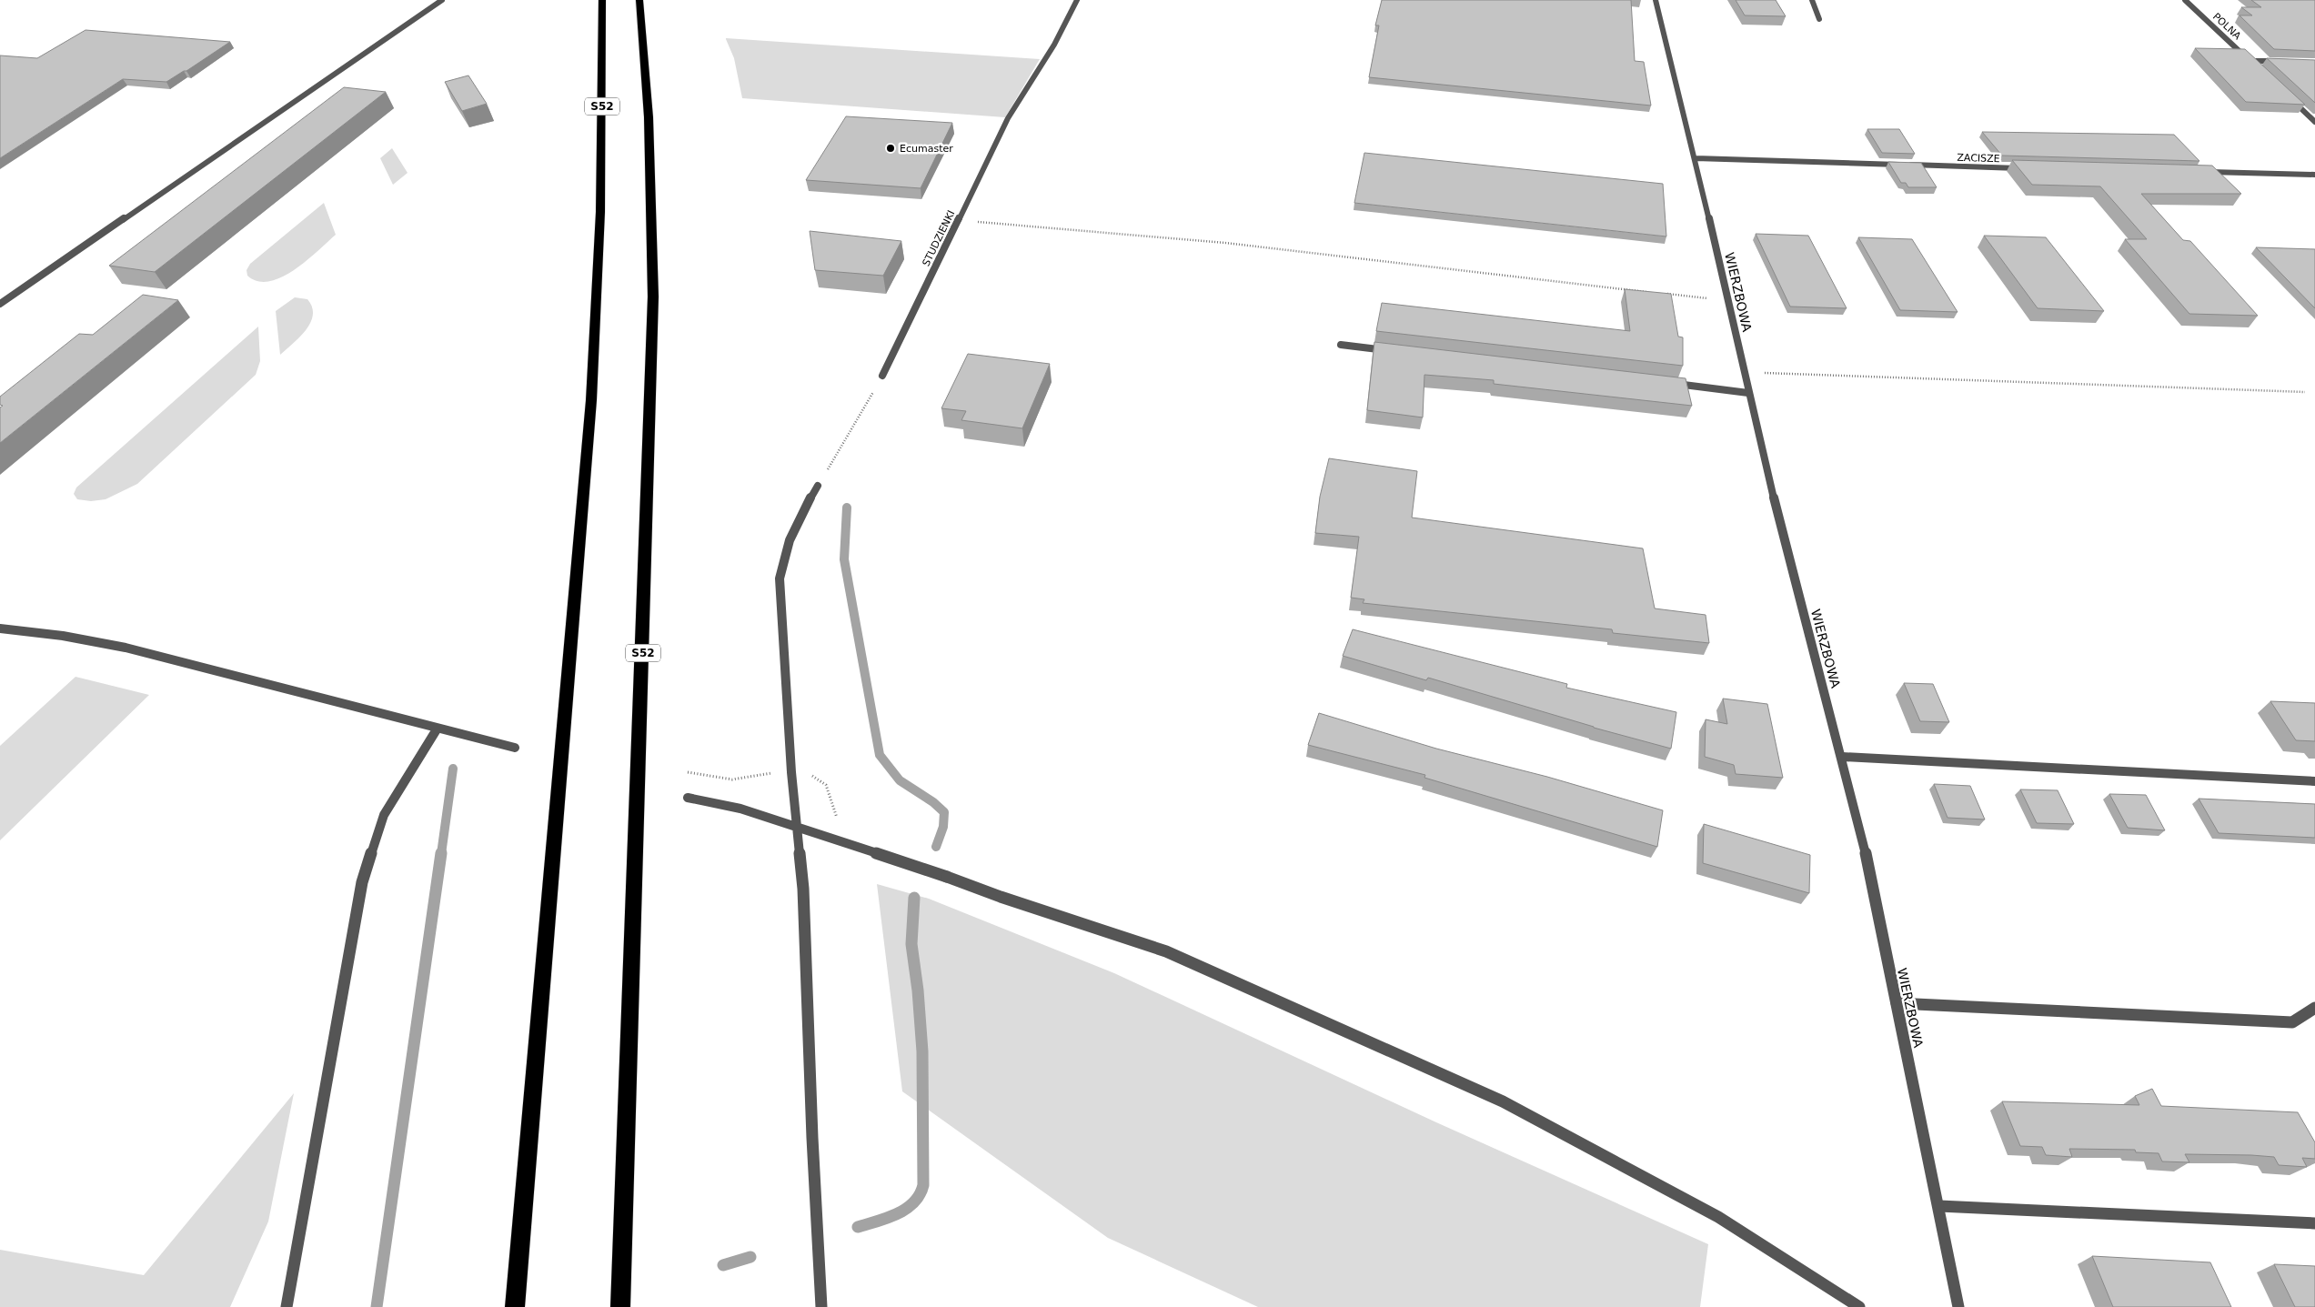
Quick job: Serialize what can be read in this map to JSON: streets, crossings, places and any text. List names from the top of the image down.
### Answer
{
  "streets": {
    "highway": ["S52"],
    "street": [
      "POLNA",
      "ZACISZE",
      "STUDZIENKI",
      "WIERZBOWA"
    ]
  },
  "crossings": [
    ["ZACISZE", "WIERZBOWA"]
  ],
  "places": ["Ecumaster"]
}
